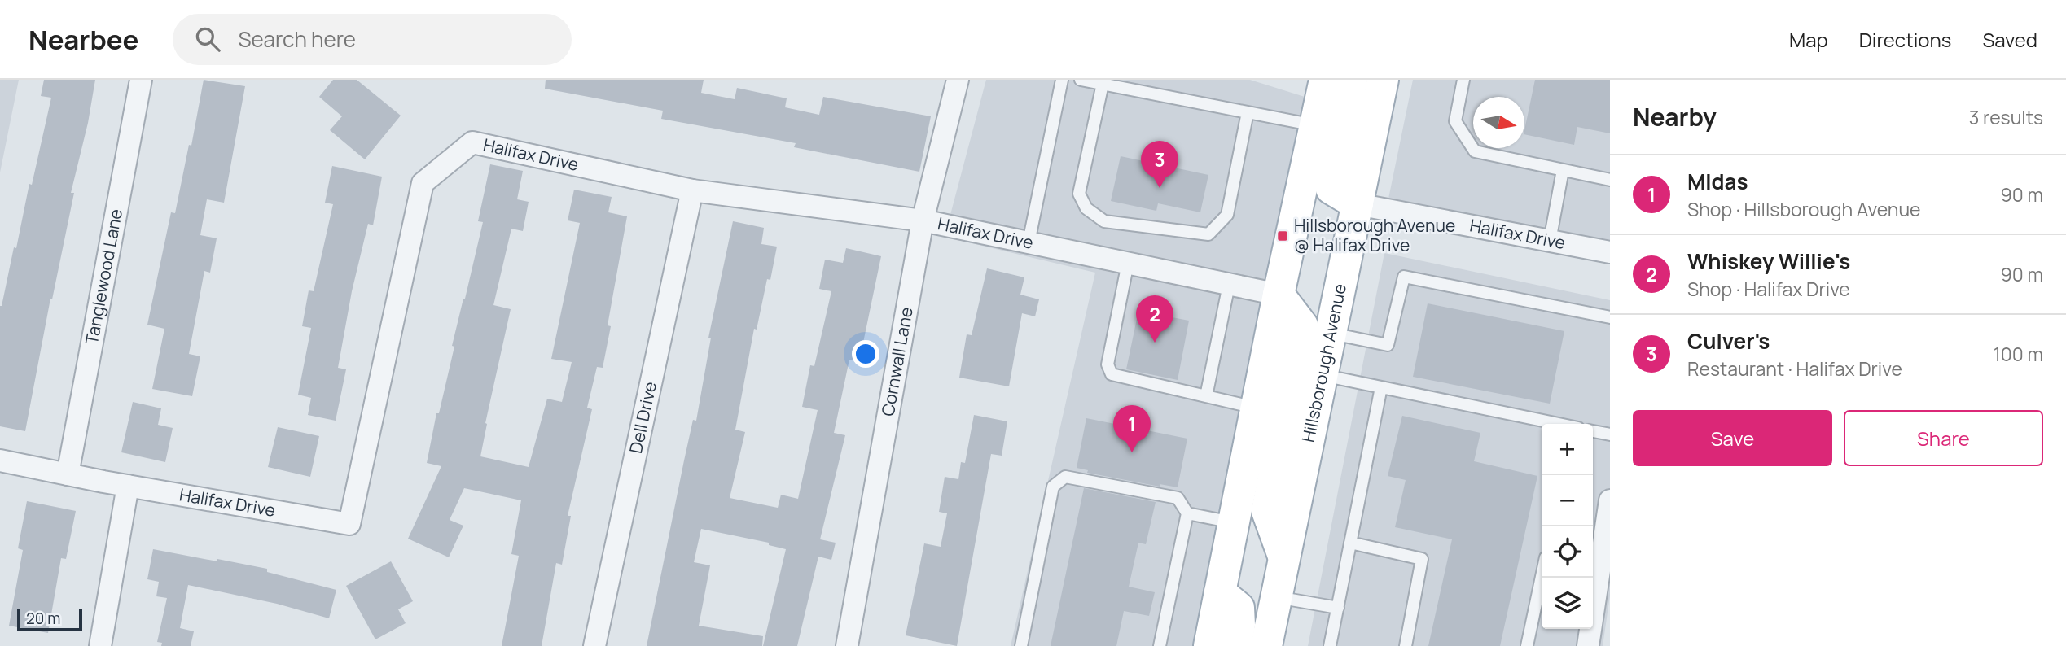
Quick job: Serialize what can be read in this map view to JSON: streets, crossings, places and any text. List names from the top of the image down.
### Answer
{
  "streets": {
    "main road": ["Hillsborough Avenue"],
    "street": [
      "Halifax Drive",
      "Tanglewood Lane",
      "Cornwall Lane",
      "Dell Drive"
    ]
  },
  "crossings": [
    ["Halifax Drive", "Tanglewood Lane"],
    ["Halifax Drive", "Cornwall Lane"],
    ["Halifax Drive", "Hillsborough Avenue"],
    ["Halifax Drive", "Dell Drive"]
  ],
  "places": {
    "transit": ["Hillsborough Avenue @ Halifax Drive"]
  },
  "scale_bar": "20 m",
  "north": "right",
  "page": {
    "header": "Nearbee",
    "search": "Search here",
    "nav": ["Map", "Directions", "Saved"],
    "heading": ["Nearby", "3 results"],
    "pins": ["3", "2", "1"],
    "list": [
      {
        "mark": "1",
        "name": "Midas",
        "note": "Shop · Hillsborough Avenue",
        "value": "90 m"
      },
      {
        "mark": "2",
        "name": "Whiskey Willie's",
        "note": "Shop · Halifax Drive",
        "value": "90 m"
      },
      {
        "mark": "3",
        "name": "Culver's",
        "note": "Restaurant · Halifax Drive",
        "value": "100 m"
      }
    ],
    "buttons": ["Save", "Share"],
    "map_buttons": ["+", "−"],
    "scale": "20 m"
  }
}
